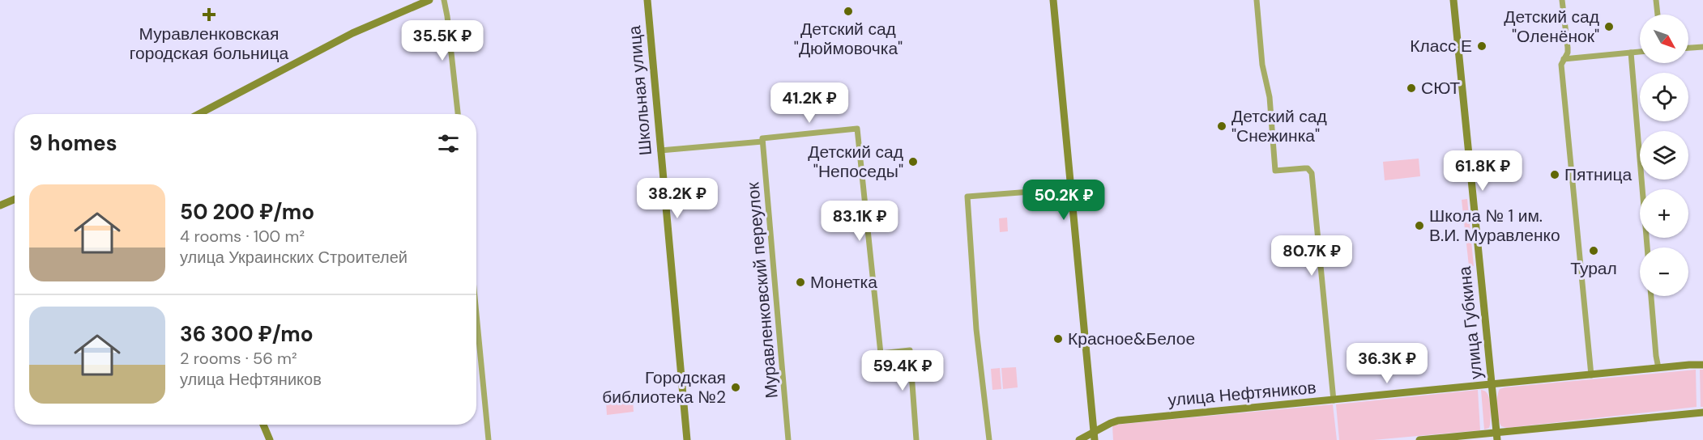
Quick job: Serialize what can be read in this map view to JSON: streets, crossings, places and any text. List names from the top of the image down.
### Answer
{
  "streets": {
    "street": [
      "Школьная улица",
      "Муравленковский переулок",
      "улица Губкина",
      "улица Нефтяников"
    ]
  },
  "crossings": [
    ["улица Губкина", "улица Нефтяников"]
  ],
  "places": {
    "other": [
      "Детский сад \"Дюймовочка\"",
      "Детский сад \"Оленёнок\"",
      "Класс Е",
      "СЮТ",
      "Детский сад \"Снежинка\"",
      "Детский сад \"Непоседы\"",
      "Пятница",
      "Школа № 1 им. В.И. Муравленко",
      "Турал",
      "Монетка",
      "Красное&Белое",
      "Городская библиотека №2"
    ],
    "health": ["Муравленковская городская больница"]
  },
  "north": "bottom right",
  "page": {
    "map_buttons": ["+", "−"],
    "price": [
      "35.5K ₽",
      "41.2K ₽",
      "61.8K ₽",
      "38.2K ₽",
      "50.2K ₽",
      "83.1K ₽",
      "80.7K ₽",
      "36.3K ₽",
      "59.4K ₽"
    ],
    "heading": "9 homes",
    "list": [
      {
        "name": "50 200 ₽/mo",
        "note": "4 rooms · 100 m² · улица Украинских Строителей"
      },
      {
        "name": "36 300 ₽/mo",
        "note": "2 rooms · 56 m² · улица Нефтяников"
      }
    ]
  }
}
